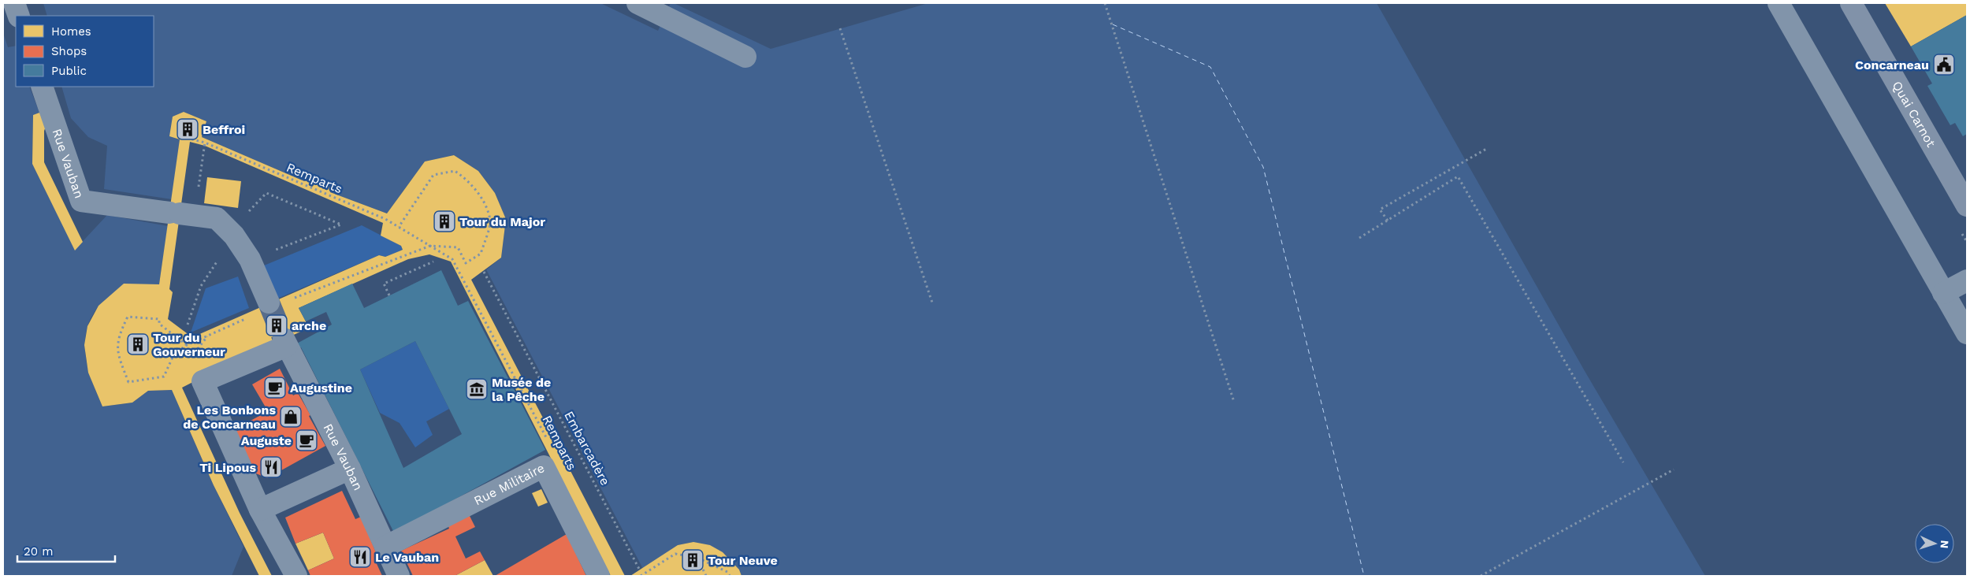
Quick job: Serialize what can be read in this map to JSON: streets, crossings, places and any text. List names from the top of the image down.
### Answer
{
  "streets": {
    "main road": ["Quai Carnot"],
    "street": ["Rue Vauban", "Rue Militaire"],
    "path": ["Remparts", "Embarcadère"]
  },
  "crossings": [
    ["Rue Vauban", "Rue Militaire"]
  ],
  "places": {
    "public building": ["Concarneau"],
    "building": [
      "Beffroi",
      "Tour du Major",
      "arche",
      "Tour du Gouverneur",
      "Tour Neuve"
    ],
    "cafe": ["Augustine", "Auguste"],
    "museum": ["Musée de la Pêche"],
    "shop": ["Les Bonbons de Concarneau"],
    "restaurant": ["Ti Lipous", "Le Vauban"]
  },
  "legend": ["Homes", "Shops", "Public"],
  "scale_bar": "20 m",
  "north": "right"
}
